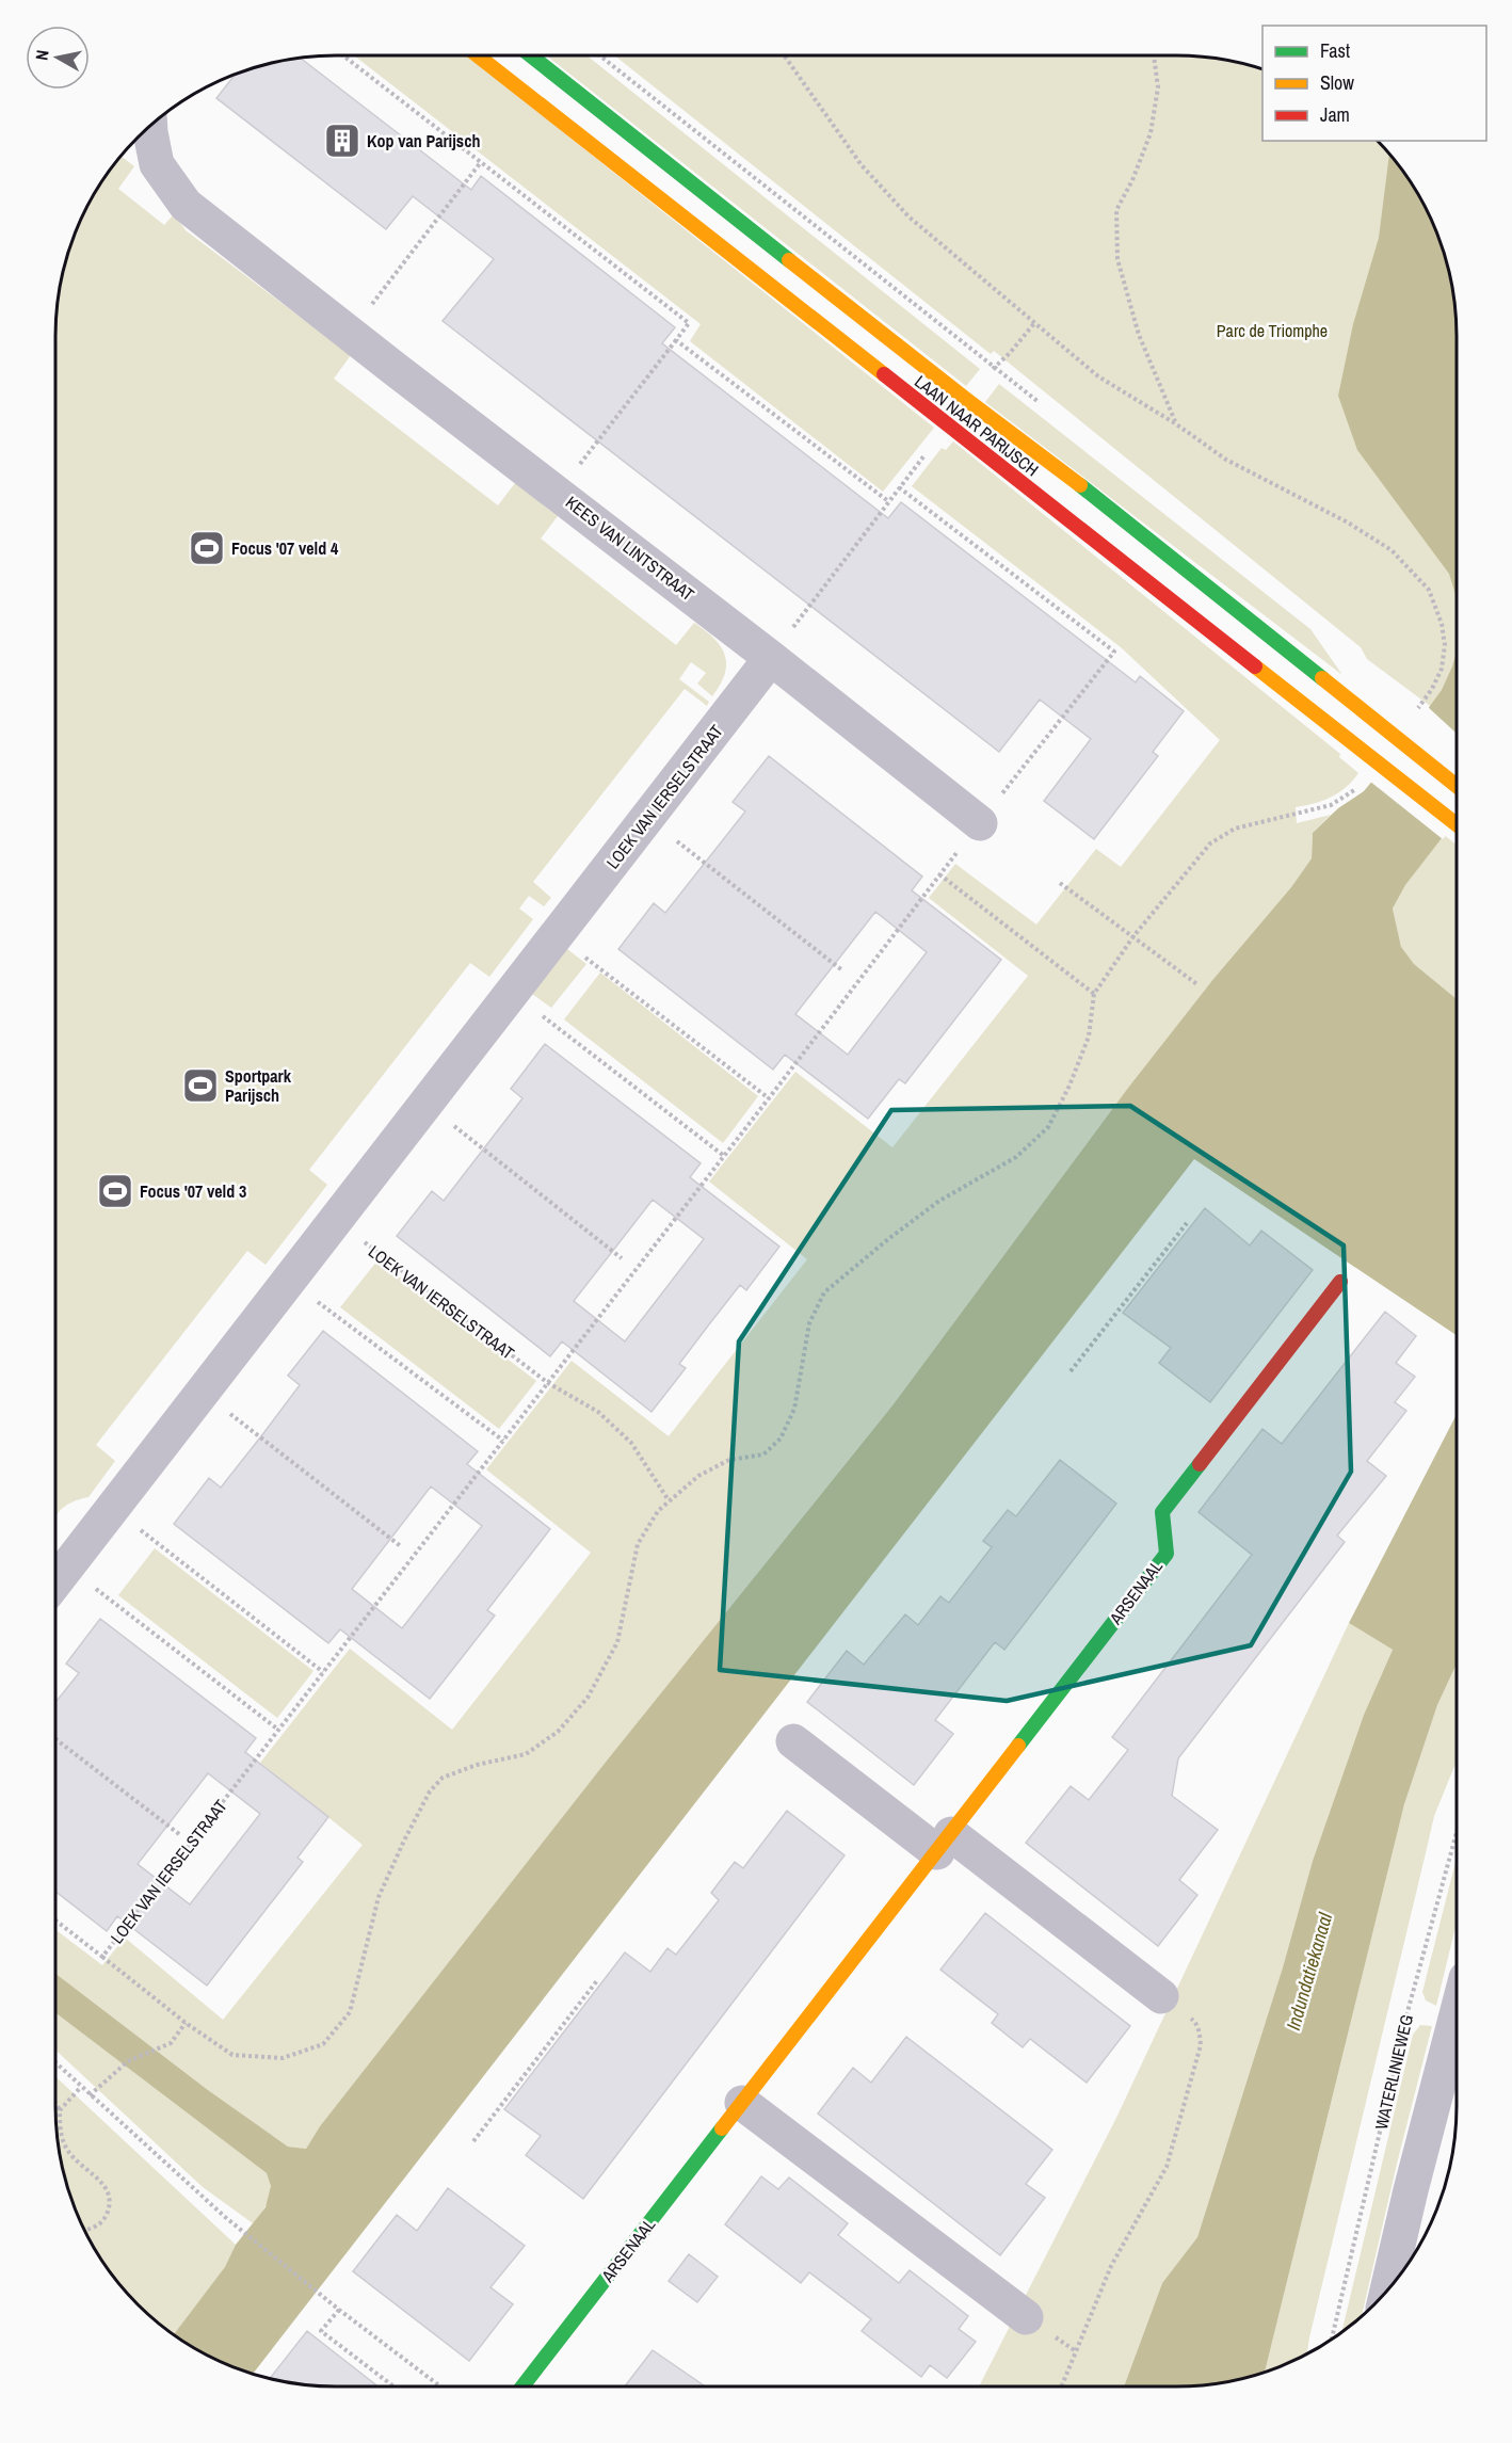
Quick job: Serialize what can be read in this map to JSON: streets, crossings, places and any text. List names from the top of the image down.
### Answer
{
  "streets": {
    "street": [
      "LAAN NAAR PARIJSCH",
      "KEES VAN LINTSTRAAT",
      "LOEK VAN IERSELSTRAAT",
      "ARSENAAL"
    ],
    "path": ["WATERLINIEWEG"]
  },
  "crossings": [
    ["KEES VAN LINTSTRAAT", "LOEK VAN IERSELSTRAAT"]
  ],
  "water": ["Indundatiekanaal"],
  "parks": ["Parc de Triomphe"],
  "places": {
    "building": ["Kop van Parijsch"],
    "sports": ["Focus '07 veld 4", "Sportpark Parijsch", "Focus '07 veld 3"]
  },
  "legend": ["Fast", "Slow", "Jam"],
  "north": "left"
}
